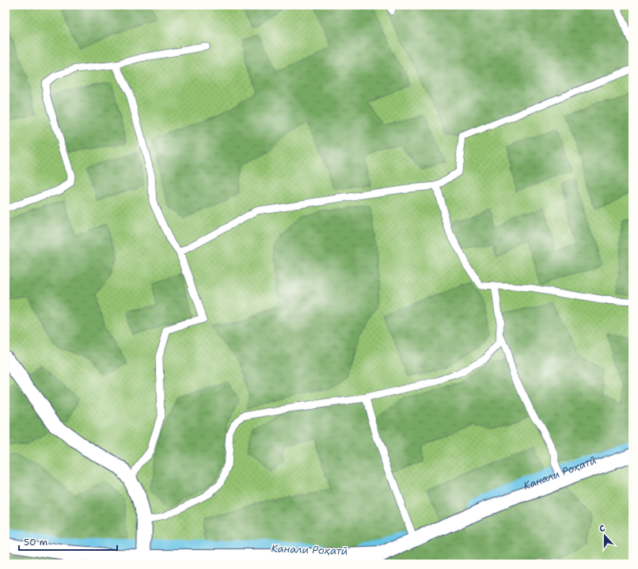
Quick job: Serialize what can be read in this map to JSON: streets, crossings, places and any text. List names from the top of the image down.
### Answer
{
  "water": ["Канали Роҳатӣ"],
  "scale_bar": "50 m",
  "north": "top"
}
